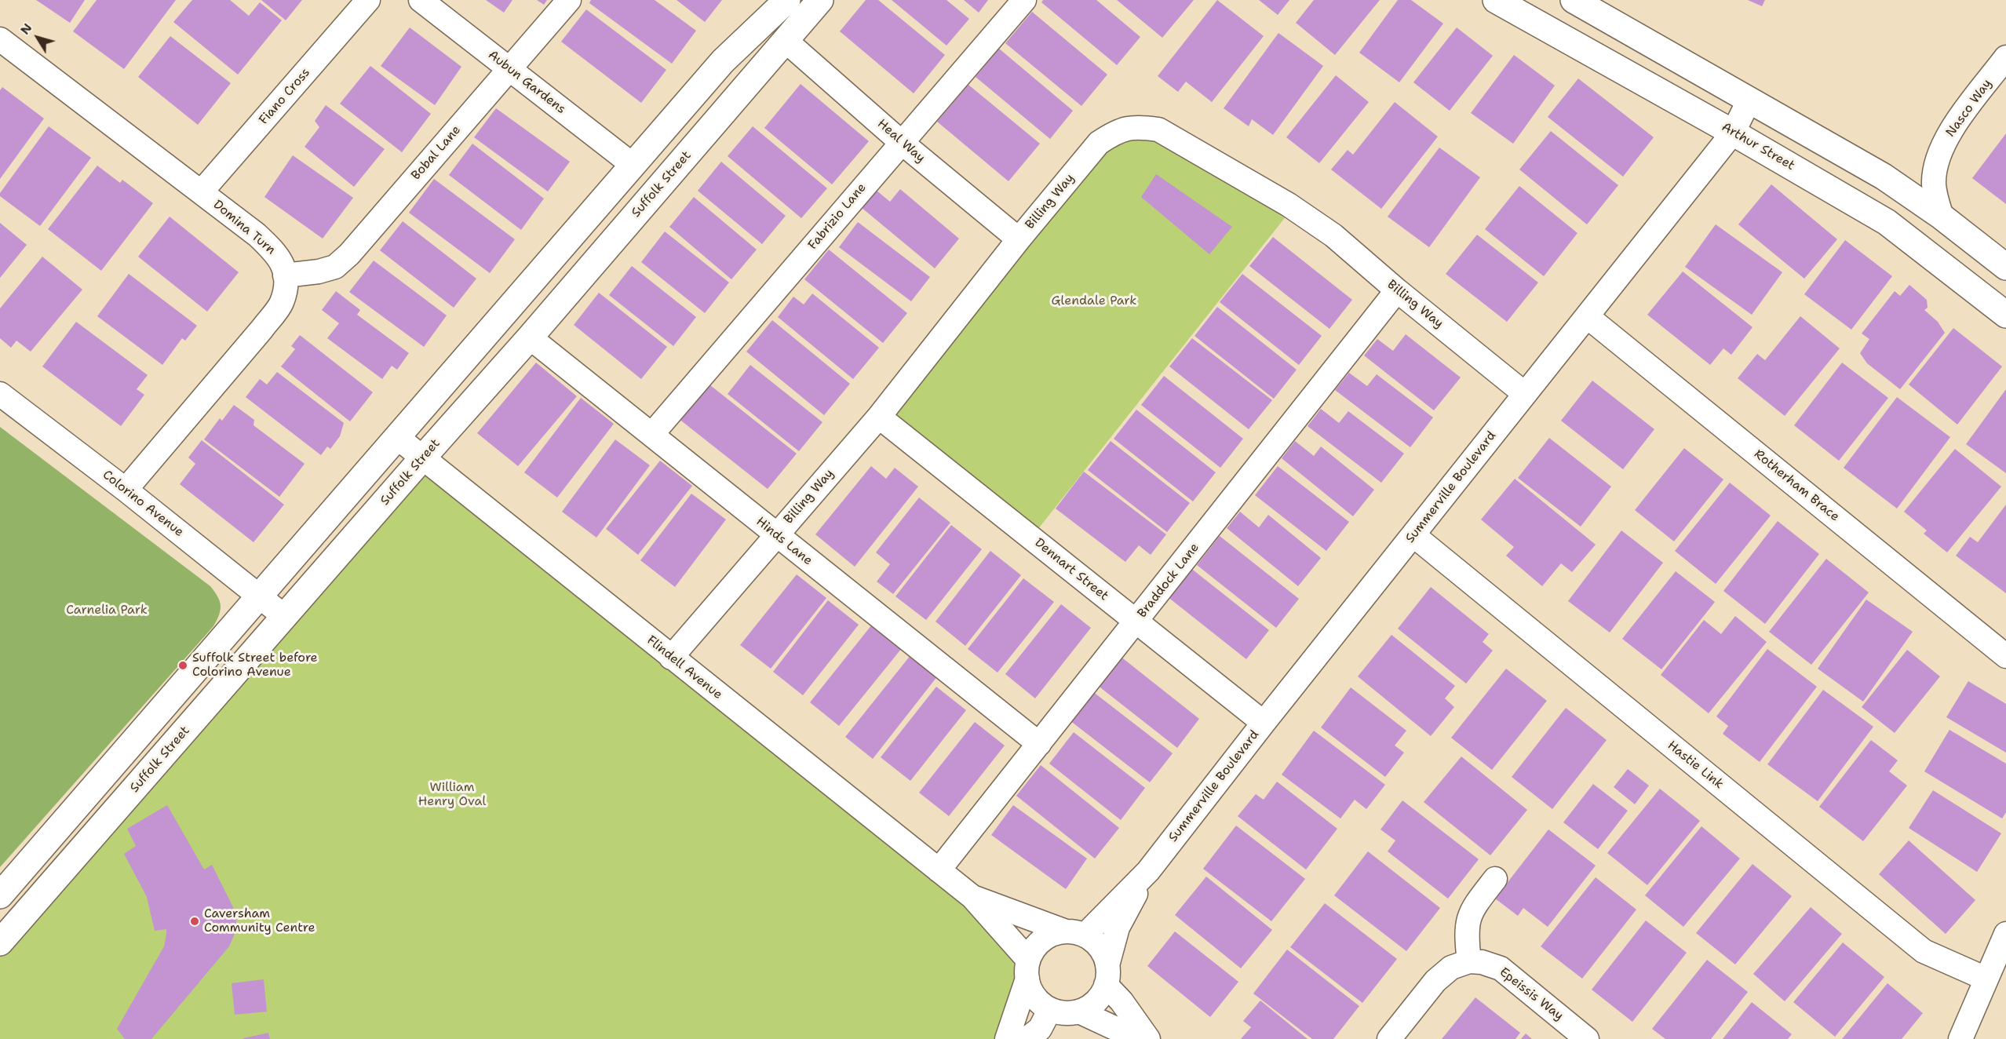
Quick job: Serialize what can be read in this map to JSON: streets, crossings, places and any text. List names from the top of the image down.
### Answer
{
  "streets": {
    "street": [
      "Aubun Gardens",
      "Fiano Cross",
      "Nasco Way",
      "Heal Way",
      "Arthur Street",
      "Bobal Lane",
      "Suffolk Street",
      "Billing Way",
      "Fabrizio Lane",
      "Domina Turn",
      "Rotherham Brace",
      "Summerville Boulevard",
      "Colorino Avenue",
      "Hinds Lane",
      "Dennart Street",
      "Braddock Lane",
      "Flindell Avenue",
      "Hastie Link",
      "Epeissis Way"
    ]
  },
  "crossings": [
    ["Aubun Gardens", "Bobal Lane"],
    ["Fiano Cross", "Domina Turn"],
    ["Heal Way", "Suffolk Street"],
    ["Heal Way", "Billing Way"],
    ["Heal Way", "Fabrizio Lane"],
    ["Arthur Street", "Summerville Boulevard"],
    ["Bobal Lane", "Domina Turn"],
    ["Suffolk Street", "Colorino Avenue"],
    ["Suffolk Street", "Hinds Lane"],
    ["Suffolk Street", "Flindell Avenue"],
    ["Billing Way", "Summerville Boulevard"],
    ["Billing Way", "Hinds Lane"],
    ["Billing Way", "Dennart Street"],
    ["Billing Way", "Braddock Lane"],
    ["Billing Way", "Flindell Avenue"],
    ["Fabrizio Lane", "Hinds Lane"],
    ["Domina Turn", "Colorino Avenue"],
    ["Rotherham Brace", "Summerville Boulevard"],
    ["Summerville Boulevard", "Dennart Street"],
    ["Summerville Boulevard", "Flindell Avenue"],
    ["Summerville Boulevard", "Hastie Link"],
    ["Hinds Lane", "Braddock Lane"],
    ["Dennart Street", "Braddock Lane"],
    ["Braddock Lane", "Flindell Avenue"]
  ],
  "parks": ["Glendale Park", "Carnelia Park", "William Henry Oval"],
  "places": ["Suffolk Street before Colorino Avenue", "Caversham Community Centre"],
  "north": "top left"
}
